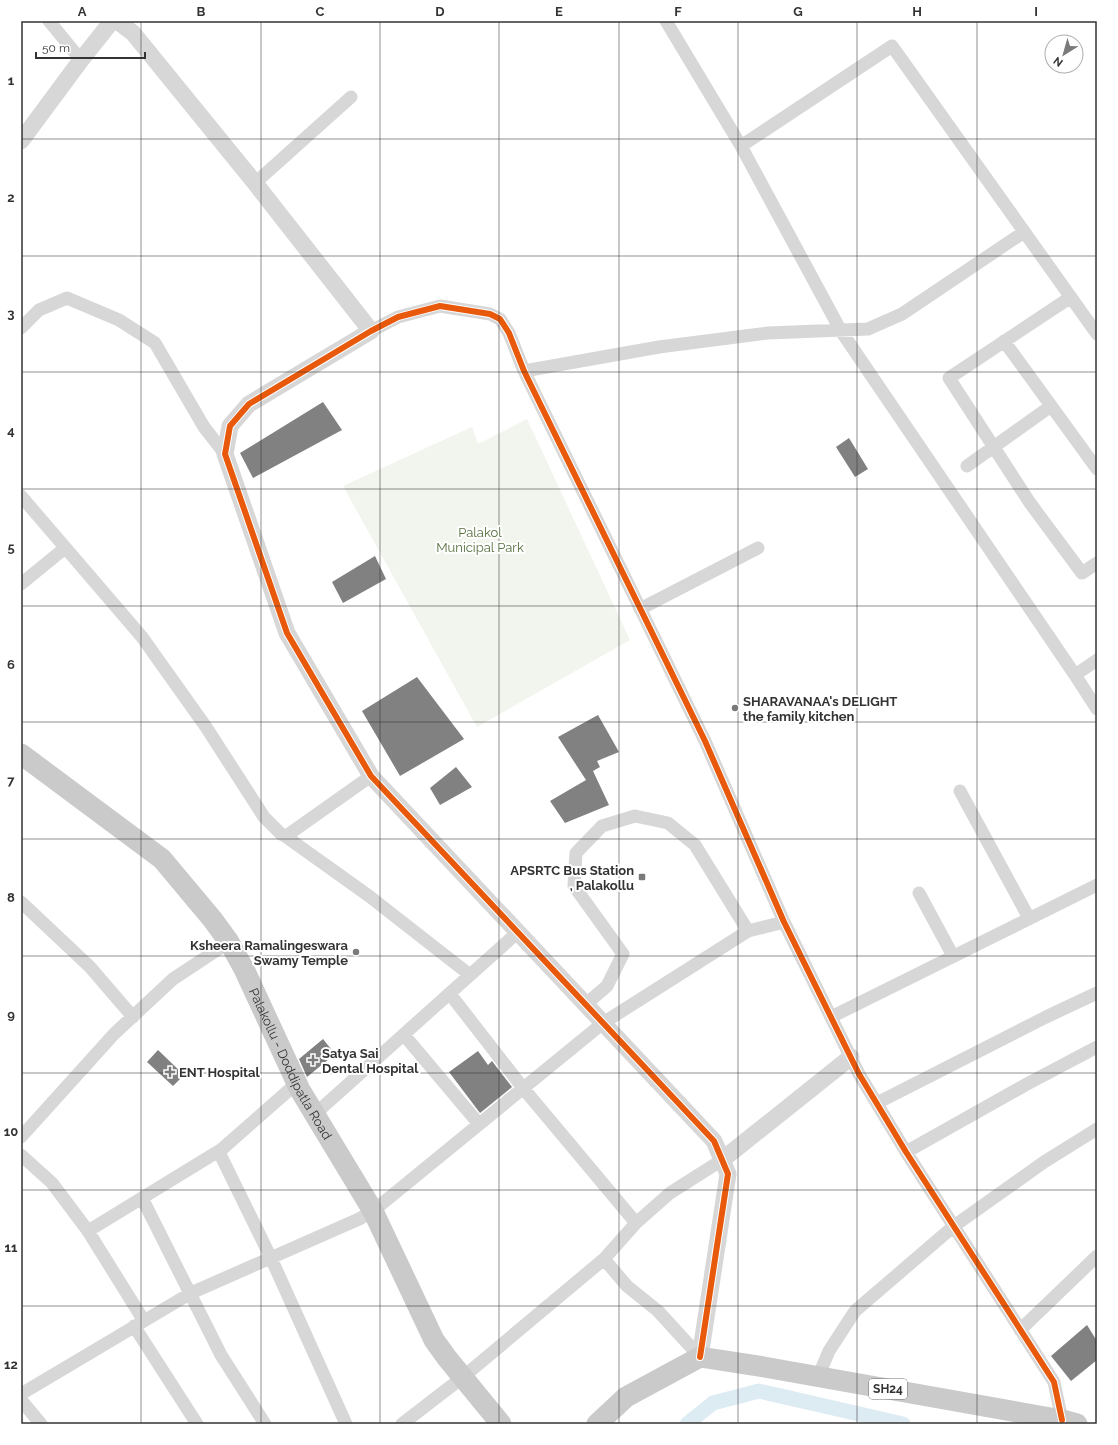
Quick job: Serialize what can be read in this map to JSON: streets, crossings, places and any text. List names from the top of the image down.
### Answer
{
  "streets": {
    "main road": ["Palakollu - Doddipatla Road", "SH24"]
  },
  "parks": ["Palakol Municipal Park"],
  "places": {
    "other": ["SHARAVANAA's DELIGHT the family kitchen", "Ksheera Ramalingeswara Swamy Temple"],
    "transit": ["APSRTC Bus Station , Palakollu"],
    "health": ["Satya Sai Dental Hospital", "ENT Hospital"]
  },
  "scale_bar": "50 m",
  "north": "bottom left",
  "grid": {
    "columns": [
      "A",
      "B",
      "C",
      "D",
      "E",
      "F",
      "G",
      "H",
      "I"
    ],
    "rows": [
      "1",
      "2",
      "3",
      "4",
      "5",
      "6",
      "7",
      "8",
      "9",
      "10",
      "11",
      "12"
    ]
  }
}
